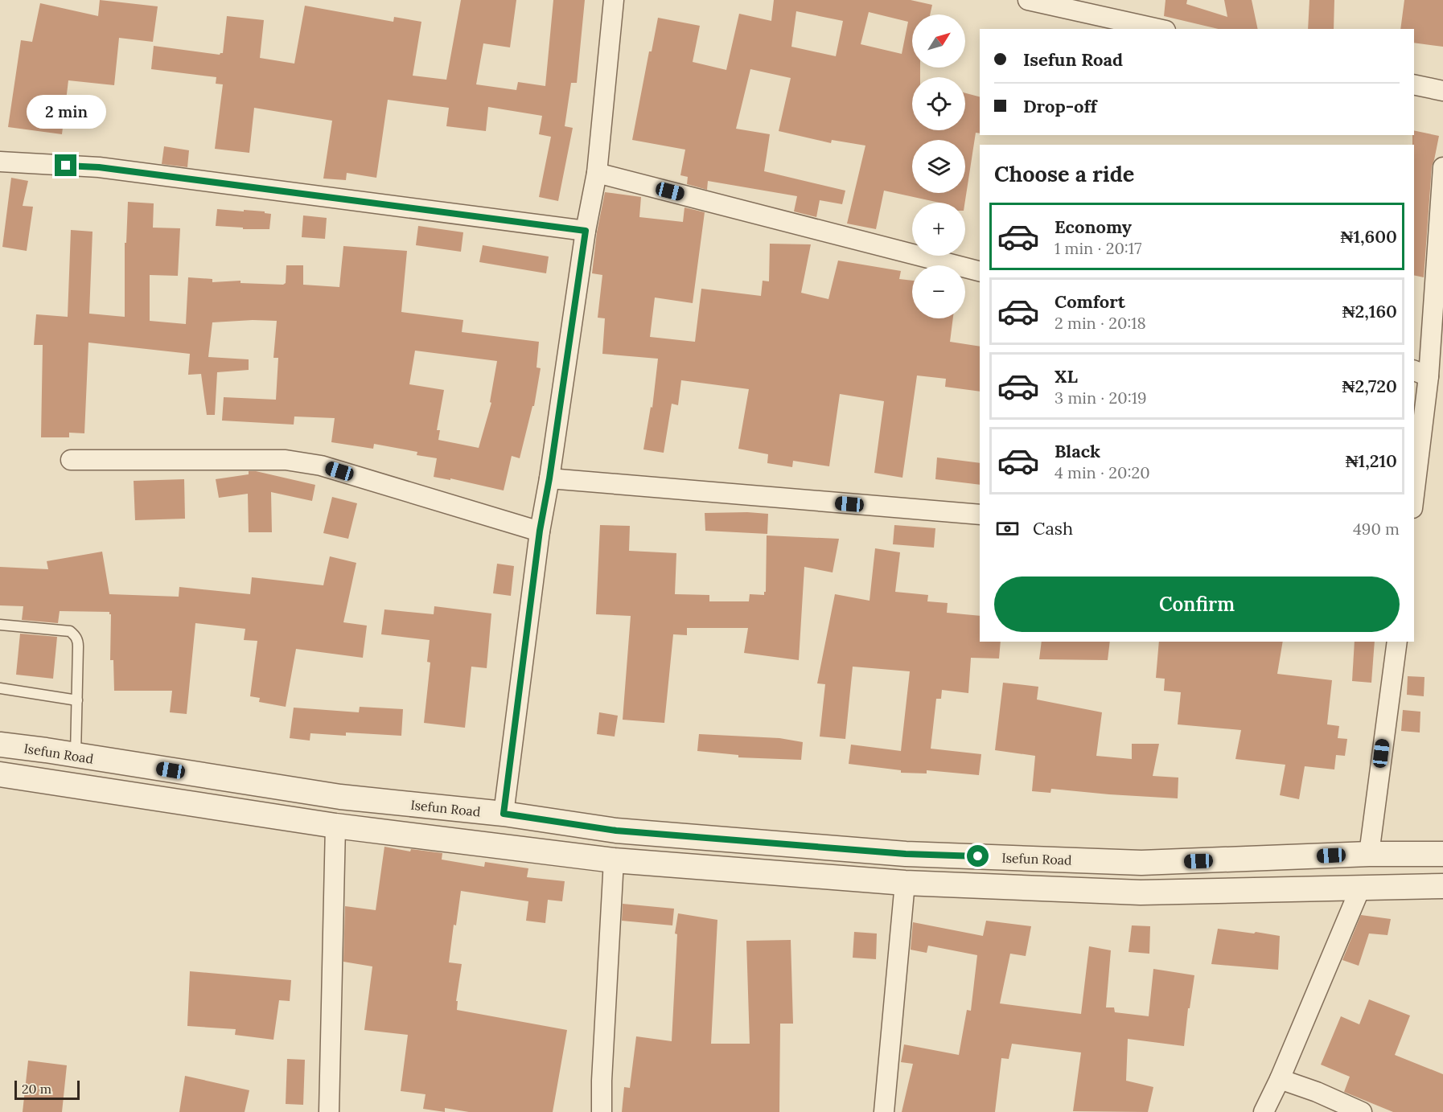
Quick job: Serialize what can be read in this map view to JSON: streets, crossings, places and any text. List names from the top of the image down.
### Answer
{
  "streets": {
    "street": ["Isefun Road"]
  },
  "scale_bar": "20 m",
  "north": "top right",
  "page": {
    "map_buttons": ["+", "−"],
    "banner": ["Isefun Road", "Drop-off"],
    "bubble": "2 min",
    "heading": "Choose a ride",
    "list": [
      {
        "name": "Economy",
        "note": "1 min · 20:17",
        "value": "₦1,600"
      },
      {
        "name": "Comfort",
        "note": "2 min · 20:18",
        "value": "₦2,160"
      },
      {
        "name": "XL",
        "note": "3 min · 20:19",
        "value": "₦2,720"
      },
      {
        "name": "Black",
        "note": "4 min · 20:20",
        "value": "₦1,210"
      }
    ],
    "pay": ["Cash", "490 m"],
    "buttons": "Confirm",
    "scale": "20 m"
  }
}
